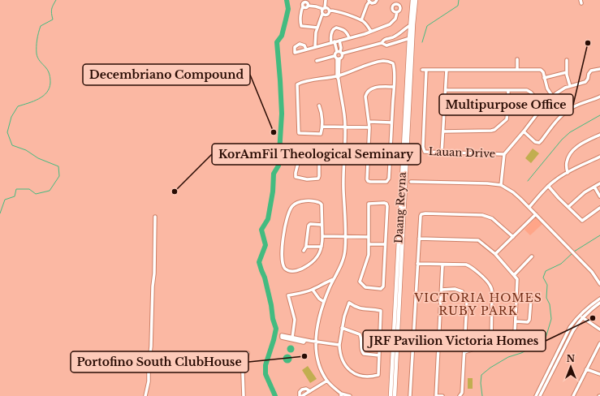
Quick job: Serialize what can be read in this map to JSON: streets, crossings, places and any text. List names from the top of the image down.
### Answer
{
  "streets": {
    "main road": ["Daang Reyna"],
    "street": ["Lauan Drive"]
  },
  "districts": ["VICTORIA HOMES RUBY PARK"],
  "places": [
    "Multipurpose Office",
    "Decembriano Compound",
    "KorAmFil Theological Seminary",
    "JRF Pavilion Victoria Homes",
    "Portofino South ClubHouse"
  ],
  "north": "top"
}
